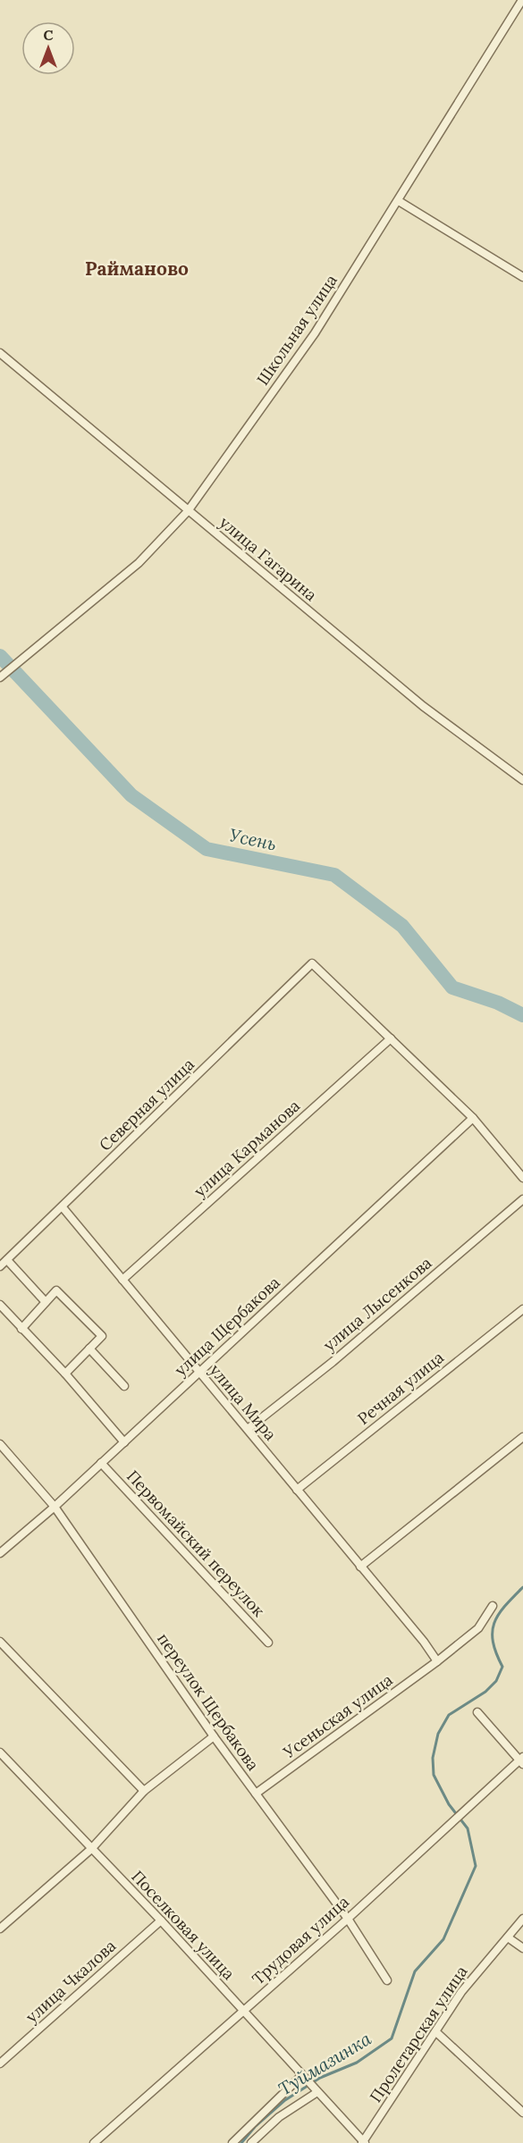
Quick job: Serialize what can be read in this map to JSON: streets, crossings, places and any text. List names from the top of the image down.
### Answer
{
  "streets": {
    "street": [
      "Школьная улица",
      "улица Гагарина",
      "Северная улица",
      "улица Карманова",
      "улица Лысенкова",
      "улица Щербакова",
      "Речная улица",
      "улица Мира",
      "Первомайский переулок",
      "переулок Щербакова",
      "Усеньская улица",
      "Поселковая улица",
      "Трудовая улица",
      "улица Чкалова",
      "Пролетарская улица"
    ]
  },
  "crossings": [
    ["Школьная улица", "улица Гагарина"],
    ["Северная улица", "улица Карманова"],
    ["Северная улица", "улица Мира"],
    ["улица Карманова", "улица Мира"],
    ["улица Лысенкова", "улица Мира"],
    ["улица Щербакова", "улица Мира"],
    ["улица Щербакова", "Первомайский переулок"],
    ["улица Щербакова", "переулок Щербакова"],
    ["Речная улица", "улица Мира"],
    ["улица Мира", "Усеньская улица"],
    ["переулок Щербакова", "Усеньская улица"],
    ["переулок Щербакова", "Трудовая улица"],
    ["Поселковая улица", "Трудовая улица"],
    ["Поселковая улица", "улица Чкалова"],
    ["Поселковая улица", "Пролетарская улица"]
  ],
  "districts": ["Райманово"],
  "water": ["Усень", "Туймазинка"],
  "north": "top"
}
